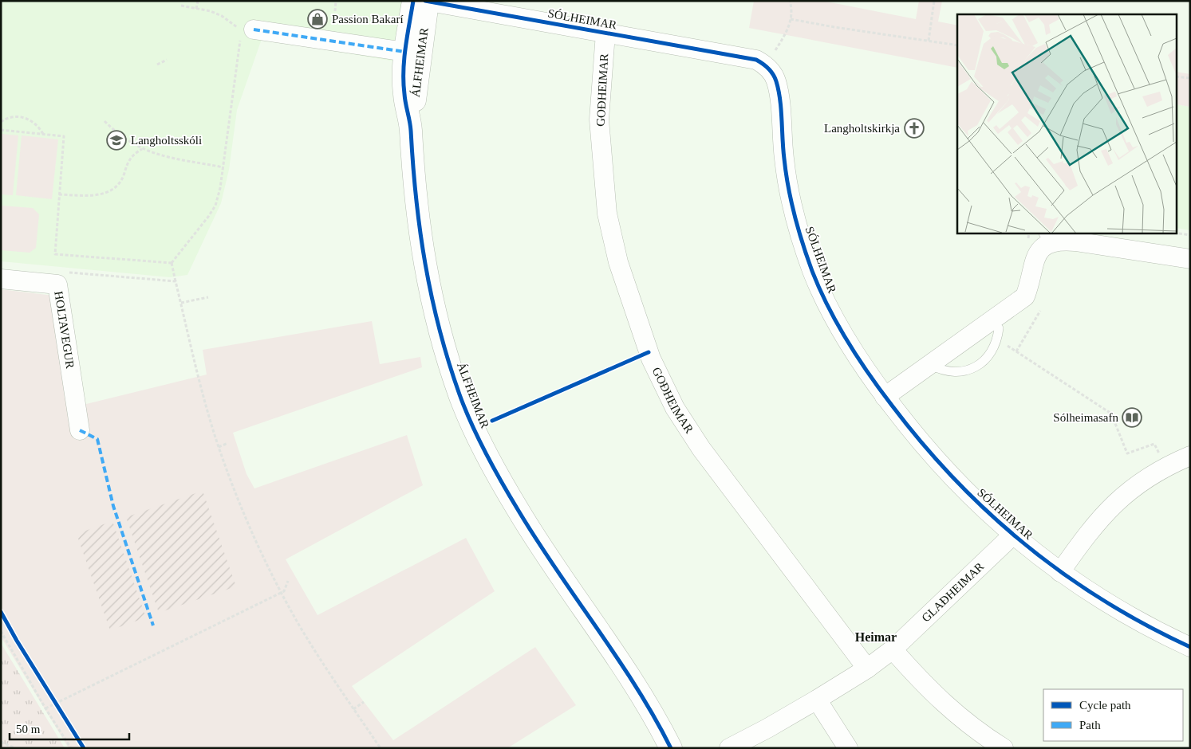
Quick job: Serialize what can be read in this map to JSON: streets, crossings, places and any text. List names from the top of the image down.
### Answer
{
  "streets": {
    "street": [
      "SÓLHEIMAR",
      "ÁLFHEIMAR",
      "GOÐHEIMAR",
      "HOLTAVEGUR",
      "GLAÐHEIMAR"
    ]
  },
  "crossings": [
    ["SÓLHEIMAR", "ÁLFHEIMAR"],
    ["SÓLHEIMAR", "GOÐHEIMAR"],
    ["SÓLHEIMAR", "GLAÐHEIMAR"],
    ["GOÐHEIMAR", "GLAÐHEIMAR"]
  ],
  "districts": ["Heimar"],
  "places": {
    "shop": ["Passion Bakarí"],
    "church": ["Langholtskirkja"],
    "school or university": ["Langholtsskóli"],
    "library": ["Sólheimasafn"]
  },
  "legend": ["Cycle path", "Path"],
  "scale_bar": "50 m"
}
